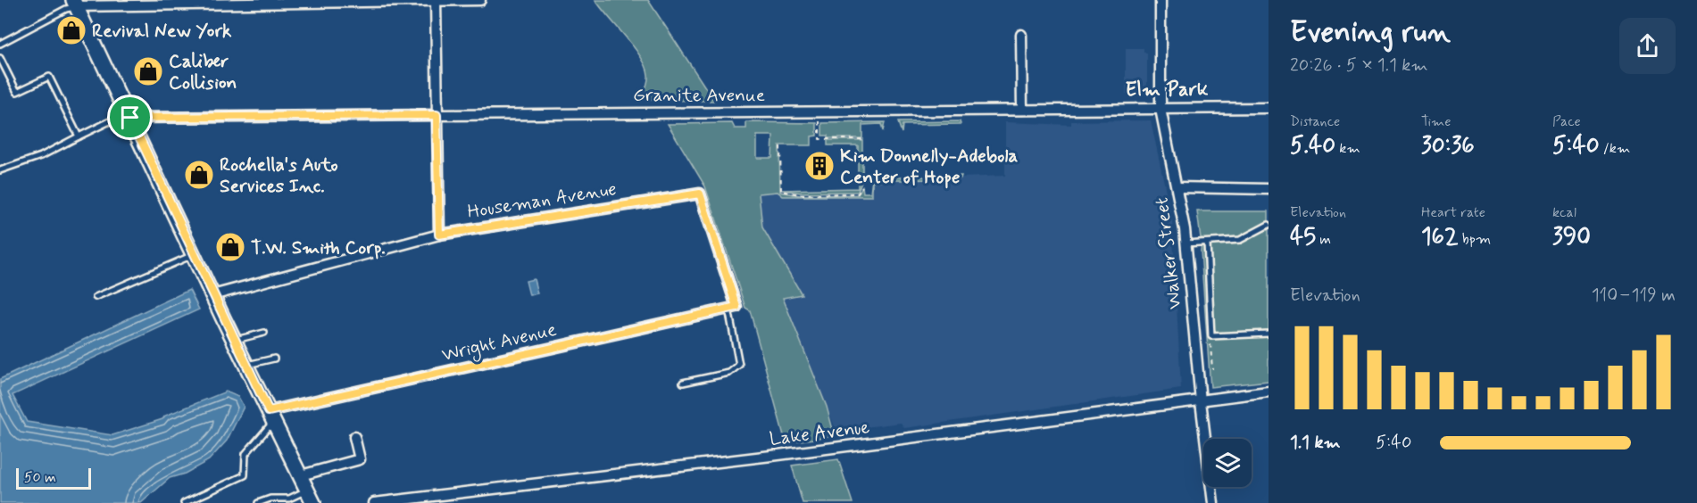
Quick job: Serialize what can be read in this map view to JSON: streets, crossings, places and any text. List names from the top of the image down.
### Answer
{
  "streets": {
    "street": [
      "Granite Avenue",
      "Houseman Avenue",
      "Walker Street",
      "Wright Avenue",
      "Lake Avenue"
    ]
  },
  "crossings": [
    ["Granite Avenue", "Walker Street"],
    ["Houseman Avenue", "Wright Avenue"],
    ["Walker Street", "Lake Avenue"]
  ],
  "districts": ["Elm Park"],
  "places": {
    "shop": [
      "Revival New York",
      "Caliber Collision",
      "Rochella's Auto Services Inc.",
      "T.W. Smith Corp."
    ],
    "building": ["Kim Donnelly-Adebola Center of Hope"]
  },
  "scale_bar": "50 m",
  "page": {
    "heading": ["Evening run", "20:26 · 5 × 1.1 km"],
    "stats": [
      ["Distance", "5.40 km"],
      ["Time", "30:36"],
      ["Pace", "5:40 /km"],
      ["Elevation", "45 m"],
      ["Heart rate", "162 bpm"],
      ["kcal", "390"]
    ],
    "chart": ["Elevation", "110–119 m"],
    "list": [
      {
        "name": "1.1 km",
        "note": "5:40"
      }
    ],
    "scale": "50 m"
  }
}
